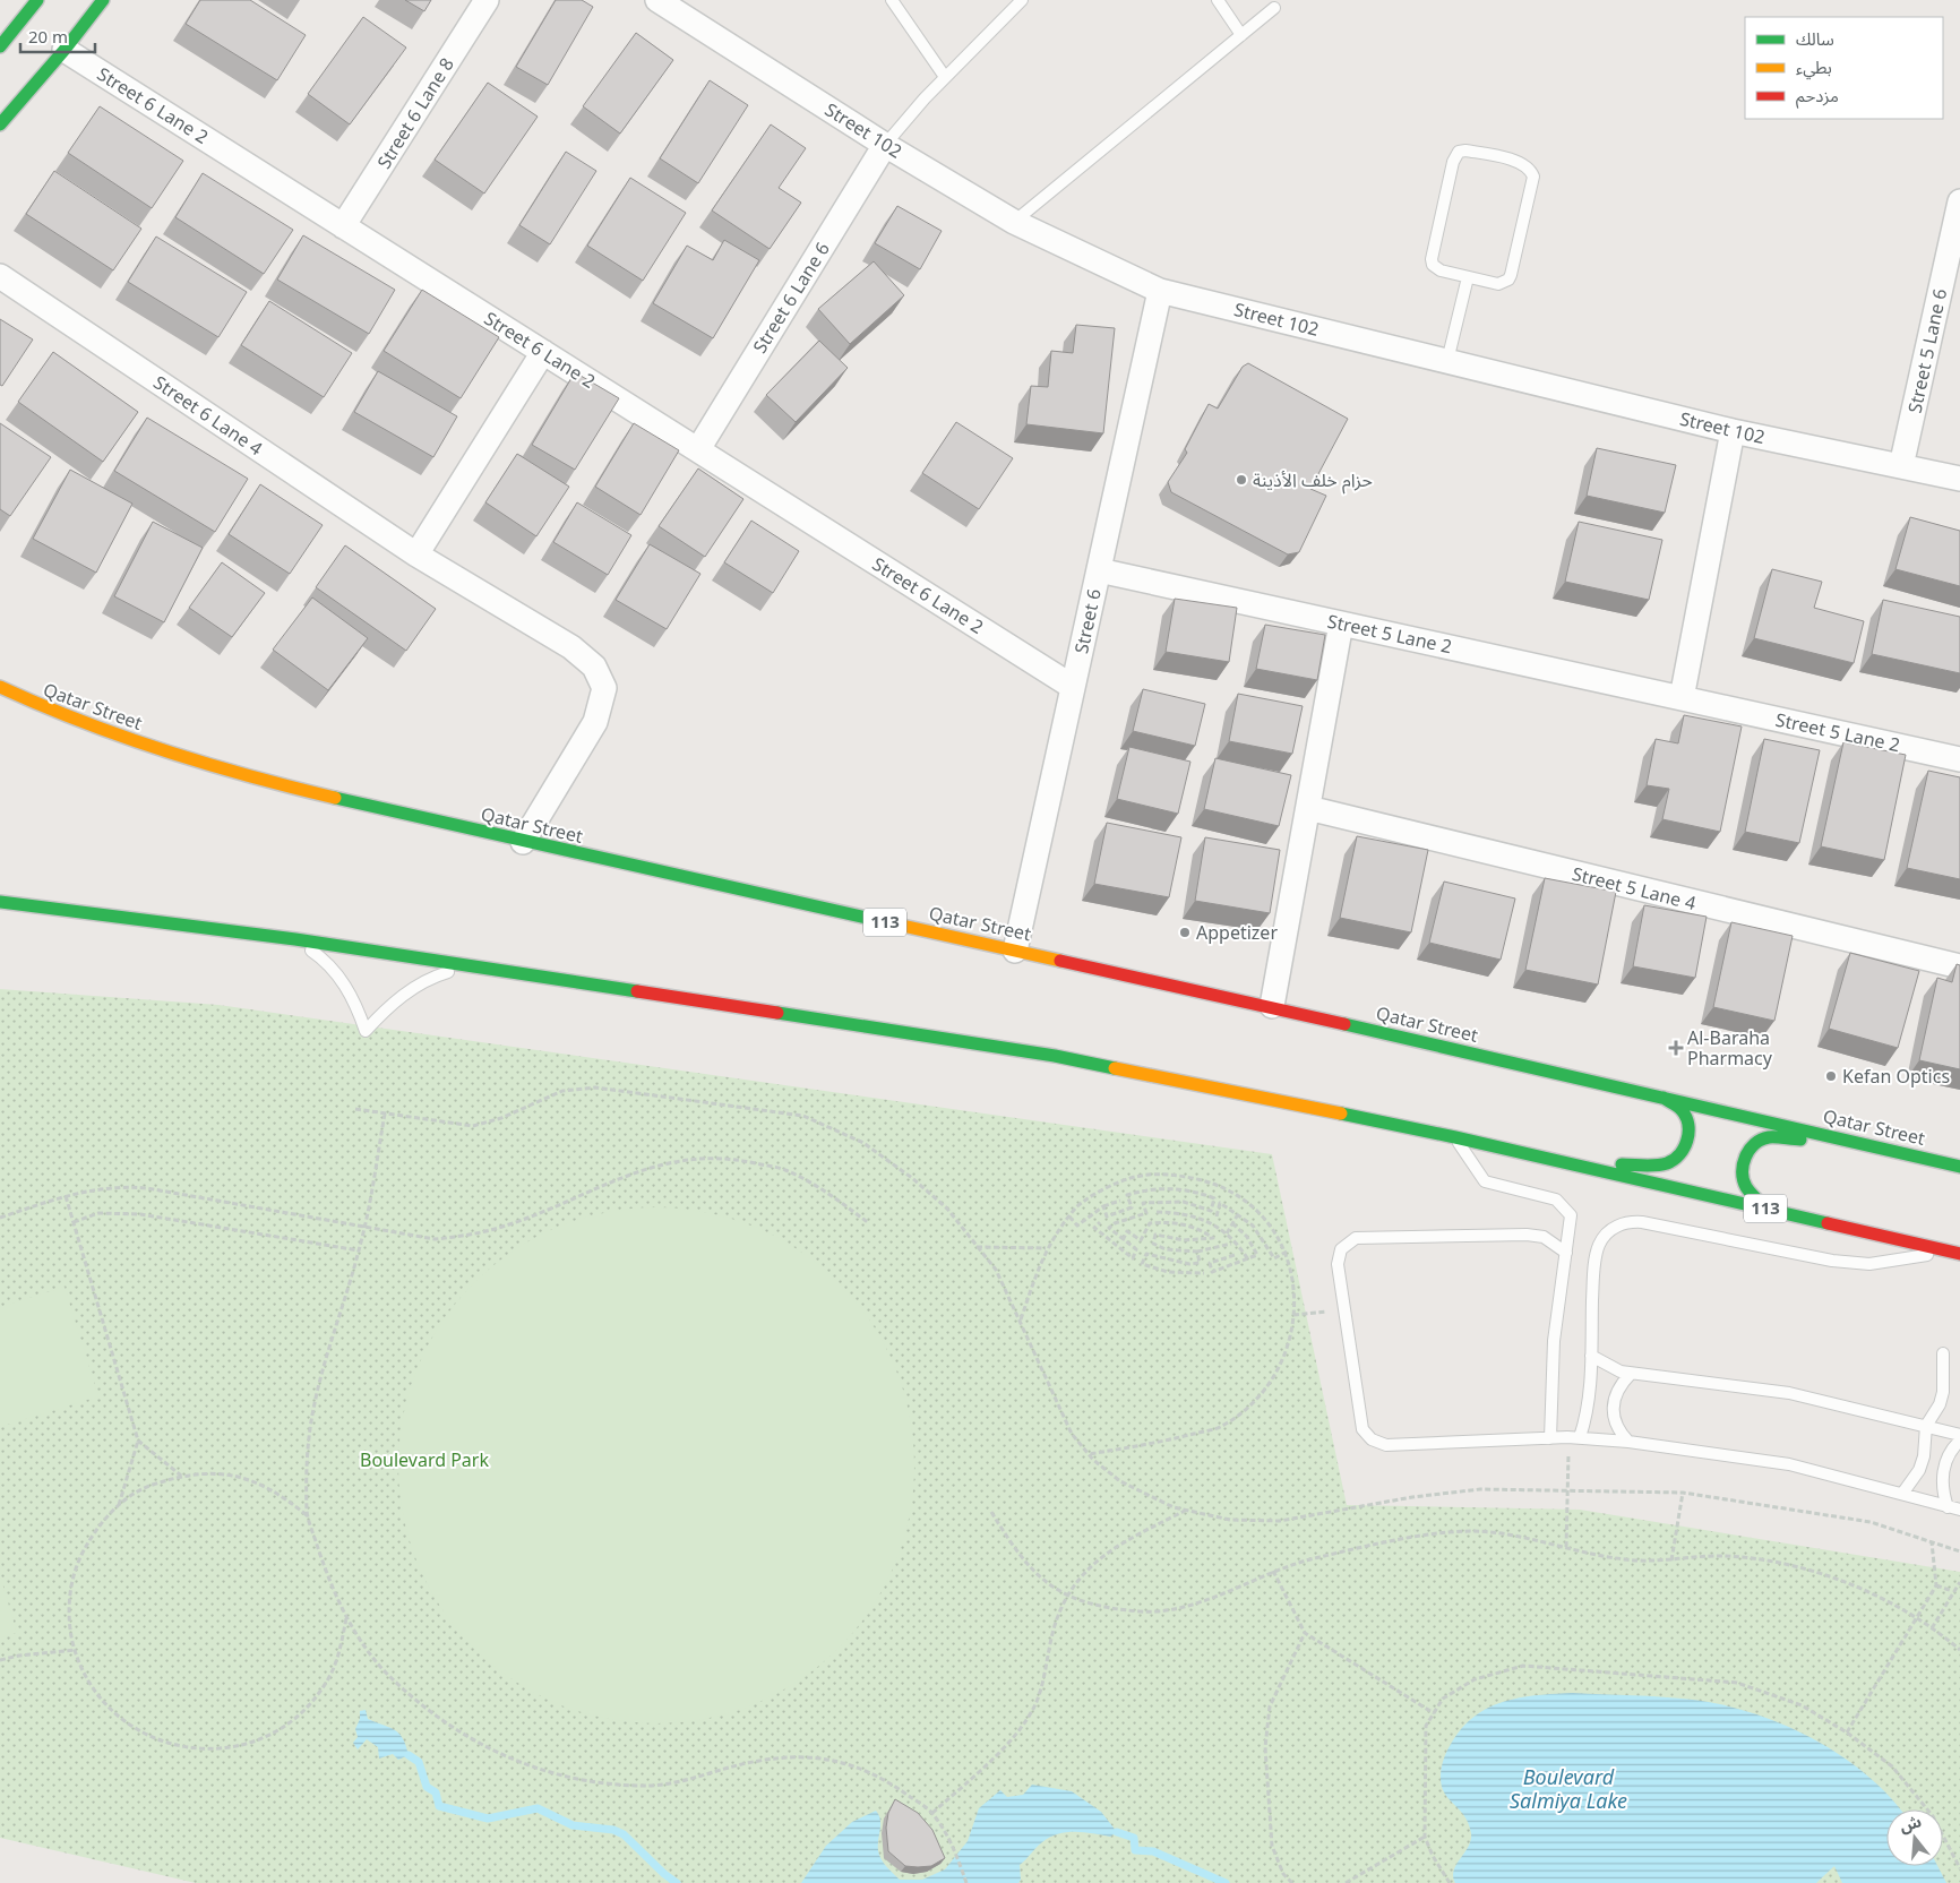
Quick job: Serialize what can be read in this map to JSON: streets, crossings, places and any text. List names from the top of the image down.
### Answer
{
  "streets": {
    "main road": ["Qatar Street", "113"],
    "street": [
      "Street 6 Lane 2",
      "Street 6 Lane 8",
      "Street 102",
      "Street 6 Lane 6",
      "Street 5 Lane 6",
      "Street 6 Lane 4",
      "Street 6",
      "Street 5 Lane 2",
      "Street 5 Lane 4"
    ]
  },
  "crossings": [
    ["Street 6 Lane 2", "Street 6 Lane 8"],
    ["Street 6 Lane 2", "Street 6 Lane 6"],
    ["Street 6 Lane 2", "Street 6"],
    ["Street 102", "Street 6 Lane 6"],
    ["Street 102", "Street 5 Lane 6"],
    ["Street 102", "Street 6"],
    ["Street 6 Lane 4", "Qatar Street"],
    ["Street 6", "Street 5 Lane 2"],
    ["Street 6", "Qatar Street"]
  ],
  "water": ["Boulevard Salmiya Lake"],
  "parks": ["Boulevard Park"],
  "places": {
    "other": ["حزام خلف الأذينة", "Appetizer", "Kefan Optics"],
    "health": ["Al-Baraha Pharmacy"]
  },
  "legend": ["سالك", "بطيء", "مزدحم"],
  "scale_bar": "20 m",
  "north": "top"
}
